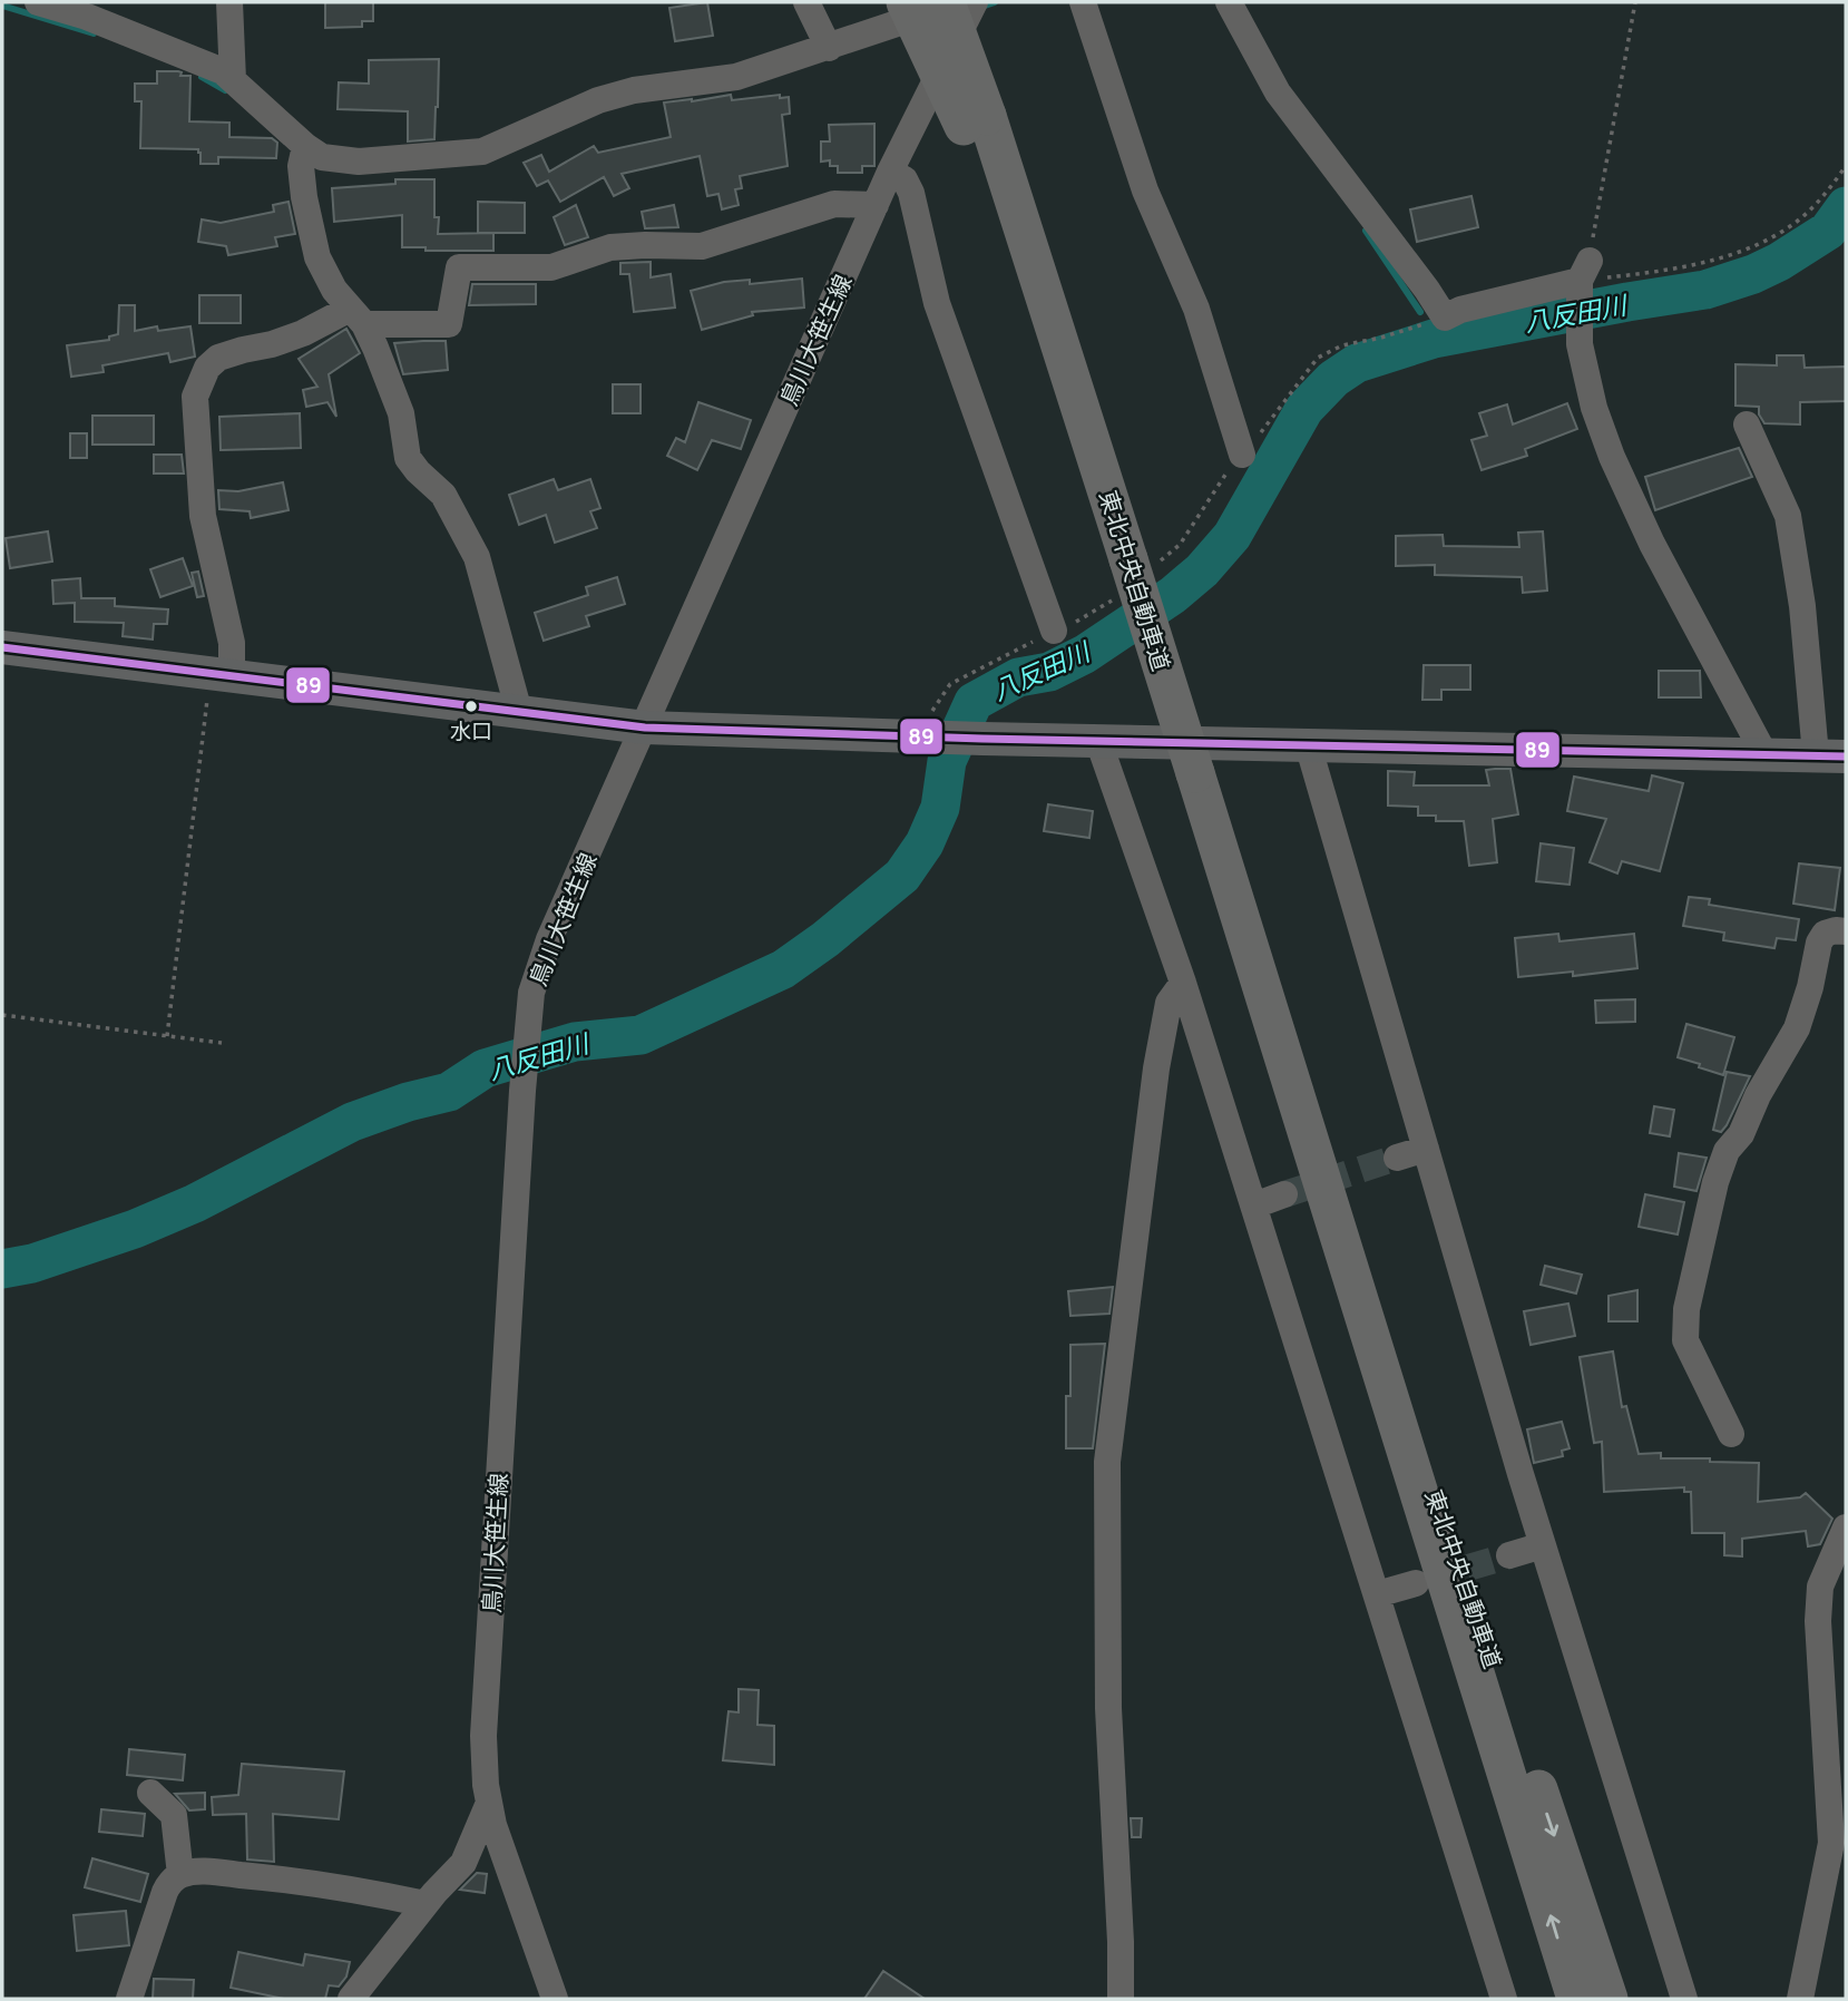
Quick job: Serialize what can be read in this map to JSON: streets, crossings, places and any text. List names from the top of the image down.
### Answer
{
  "streets": {
    "highway": ["東北中央自動車道"],
    "street": ["鳥川大笹生線"]
  },
  "water": ["八反田川"],
  "places": ["水口"],
  "lines": ["transit line 89"]
}
